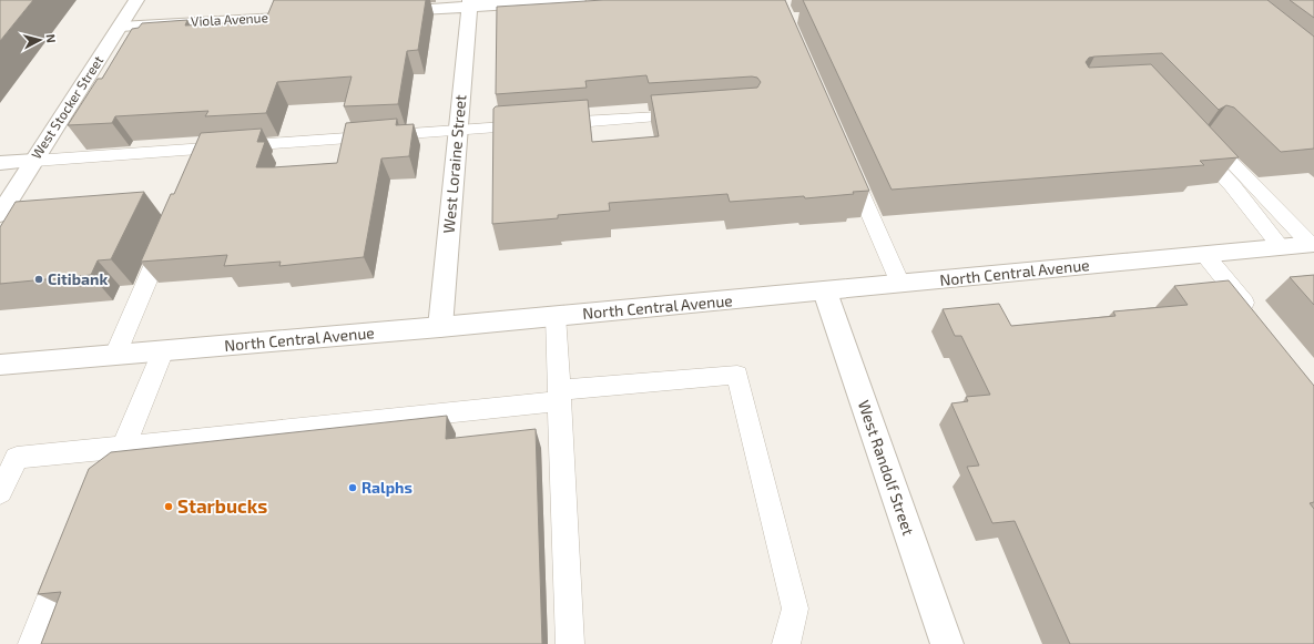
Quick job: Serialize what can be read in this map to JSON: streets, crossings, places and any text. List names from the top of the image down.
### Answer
{
  "streets": {
    "street": [
      "Viola Avenue",
      "West Stocker Street",
      "West Loraine Street",
      "North Central Avenue",
      "West Randolf Street"
    ]
  },
  "crossings": [
    ["Viola Avenue", "West Stocker Street"],
    ["West Loraine Street", "North Central Avenue"],
    ["North Central Avenue", "West Randolf Street"]
  ],
  "places": ["Citibank", "Ralphs", "Starbucks"],
  "north": "right"
}
